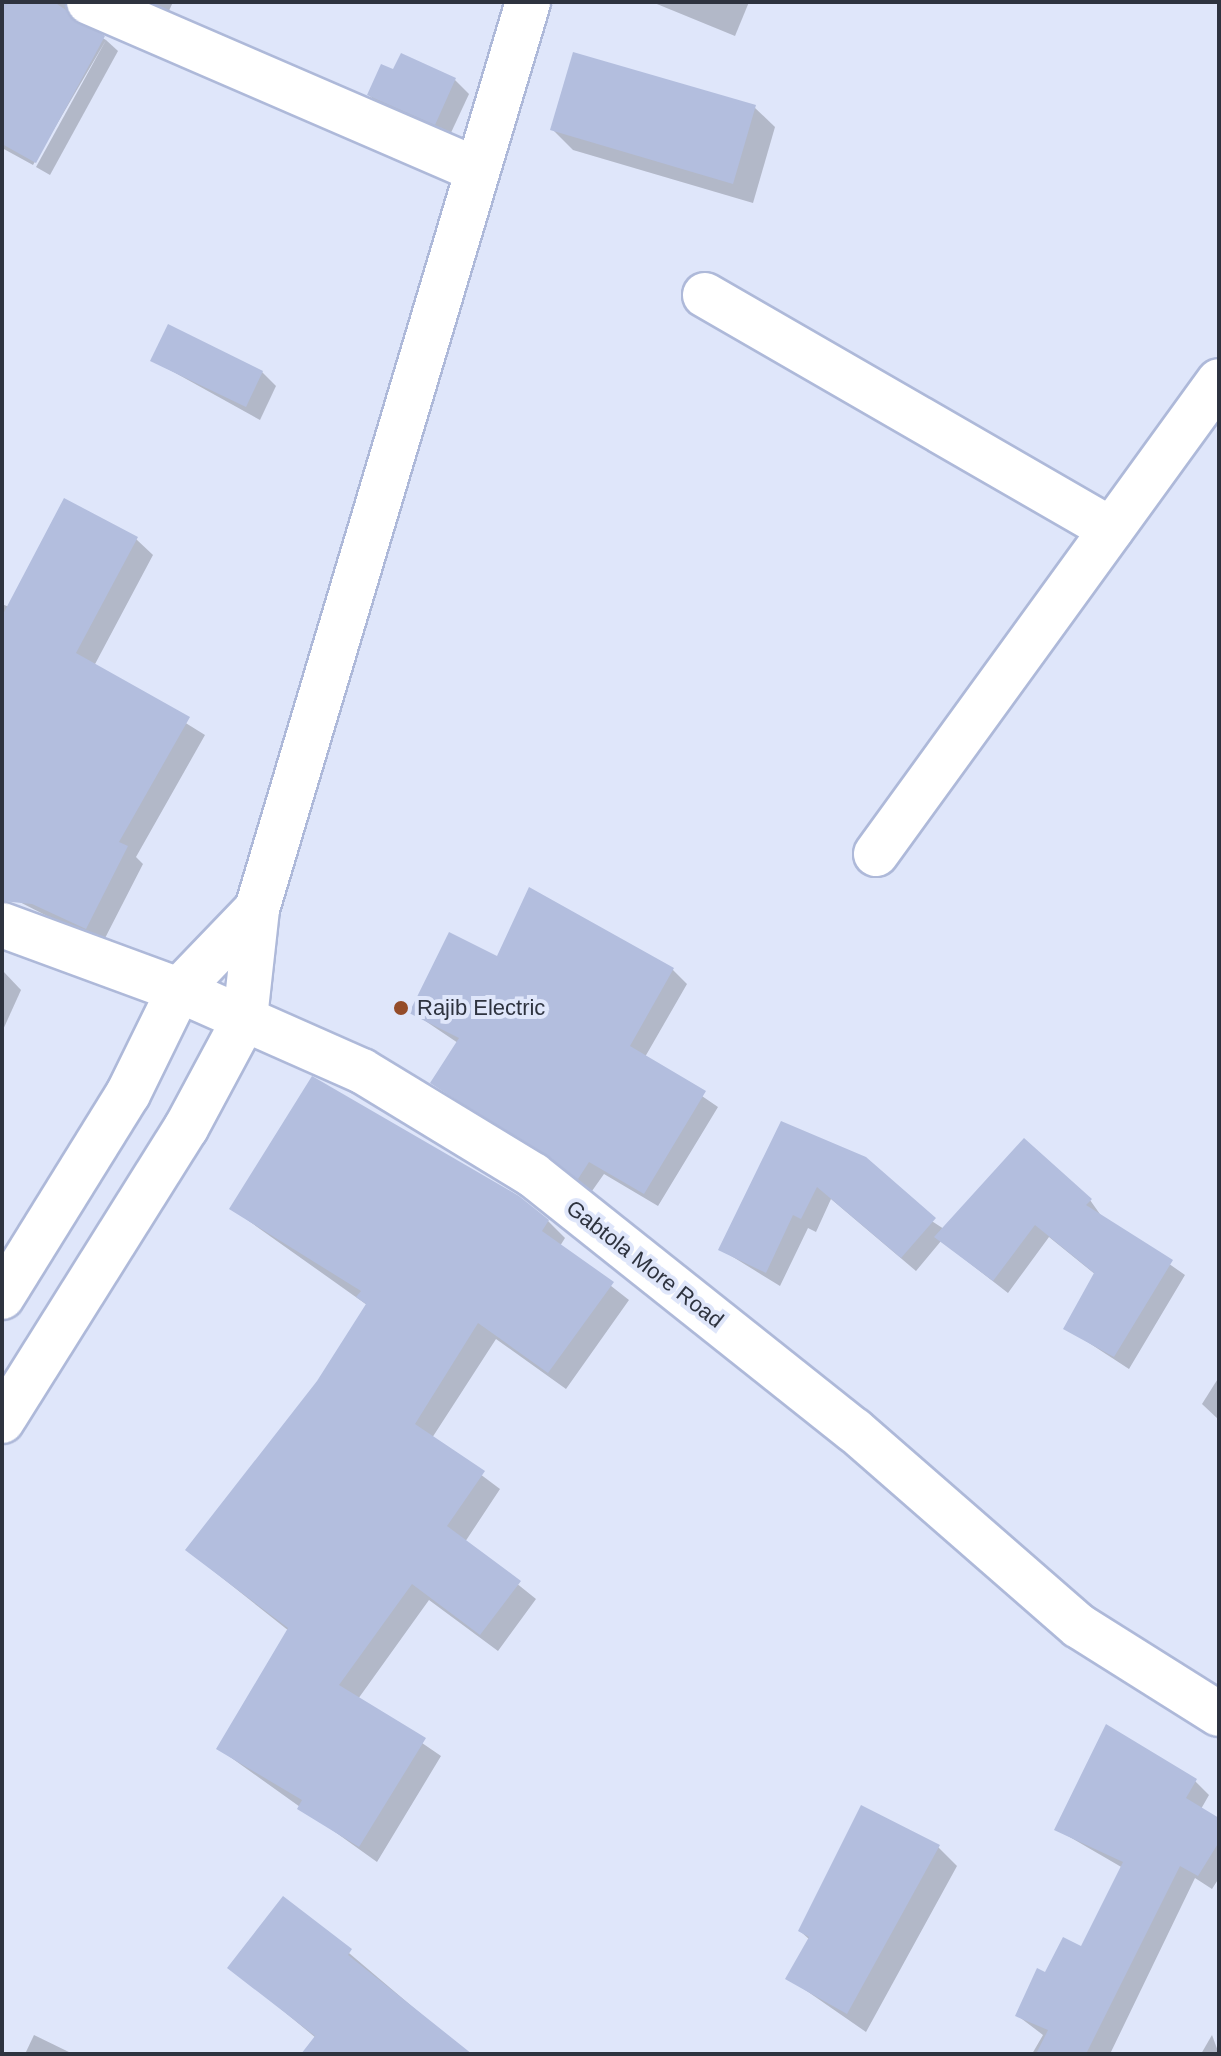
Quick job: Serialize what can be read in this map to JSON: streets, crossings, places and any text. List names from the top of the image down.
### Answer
{
  "streets": {
    "street": ["Gabtola More Road"]
  },
  "places": ["Rajib Electric"]
}
